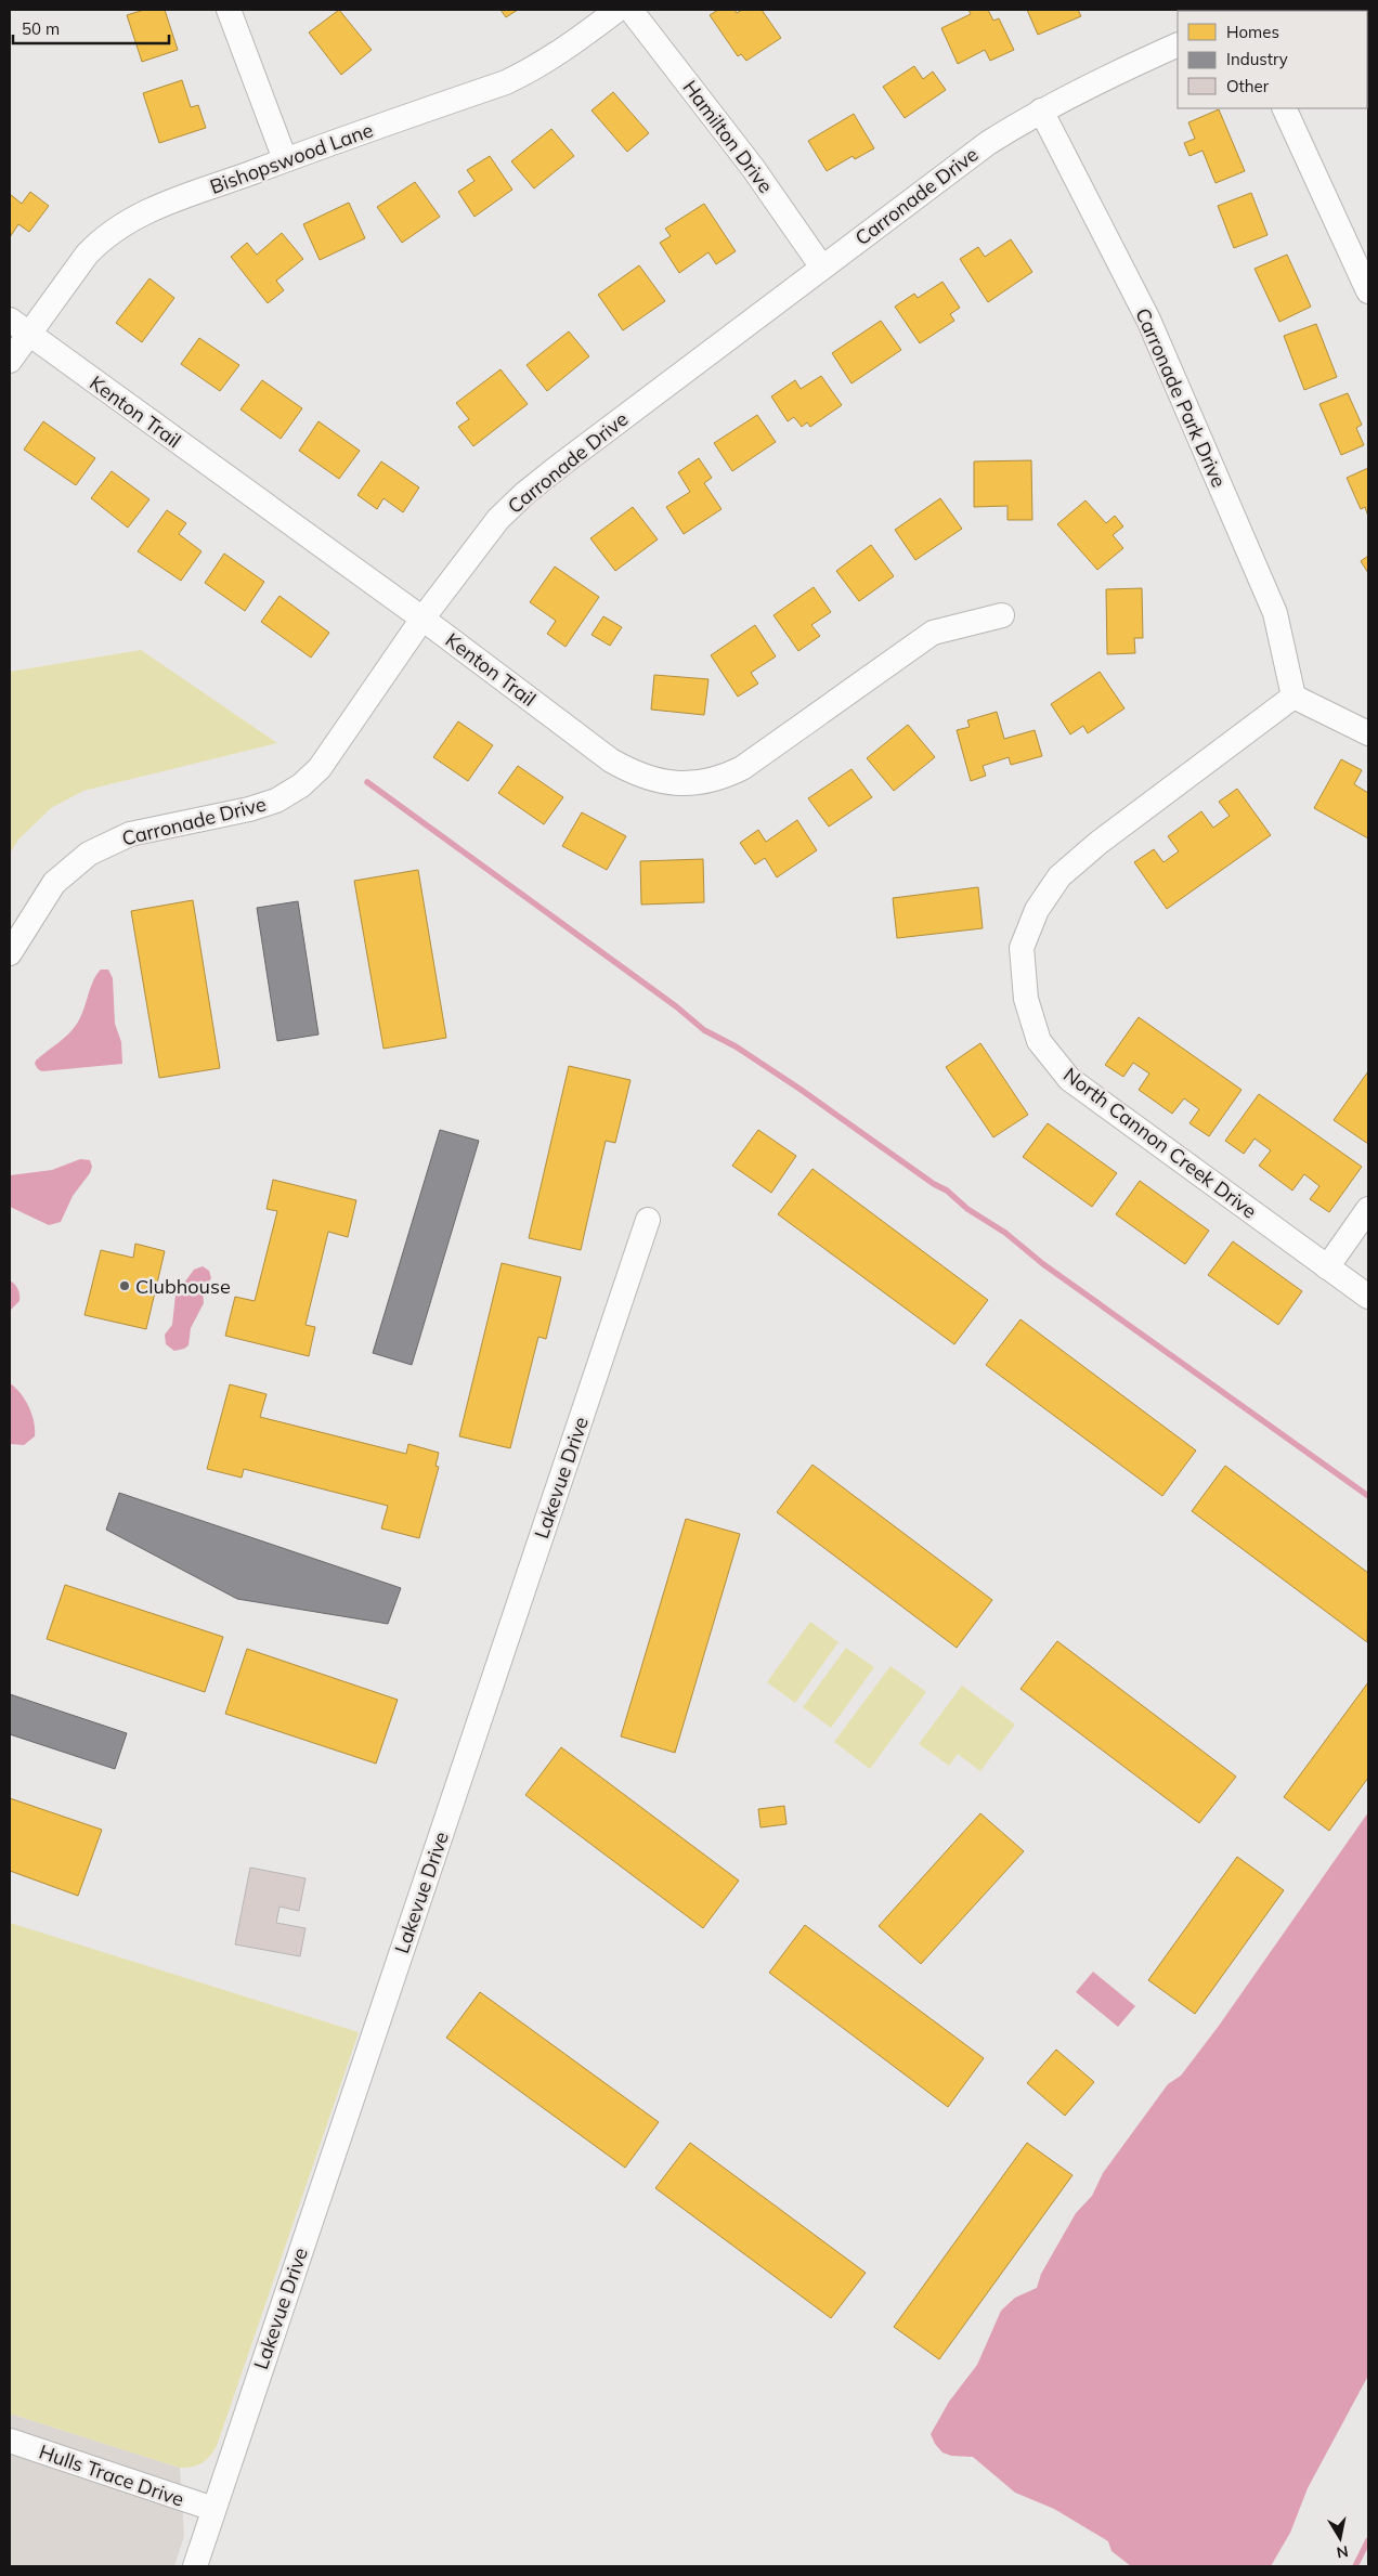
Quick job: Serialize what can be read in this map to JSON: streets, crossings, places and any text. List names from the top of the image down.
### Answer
{
  "streets": {
    "street": [
      "Hamilton Drive",
      "Bishopswood Lane",
      "Carronade Drive",
      "Carronade Park Drive",
      "Kenton Trail",
      "North Cannon Creek Drive",
      "Lakevue Drive",
      "Hulls Trace Drive"
    ]
  },
  "crossings": [
    ["Hamilton Drive", "Carronade Drive"],
    ["Bishopswood Lane", "Kenton Trail"],
    ["Carronade Drive", "Carronade Park Drive"],
    ["Carronade Drive", "Kenton Trail"],
    ["Carronade Park Drive", "North Cannon Creek Drive"],
    ["Lakevue Drive", "Hulls Trace Drive"]
  ],
  "places": ["Clubhouse"],
  "legend": ["Homes", "Industry", "Other"],
  "scale_bar": "50 m",
  "north": "bottom"
}
